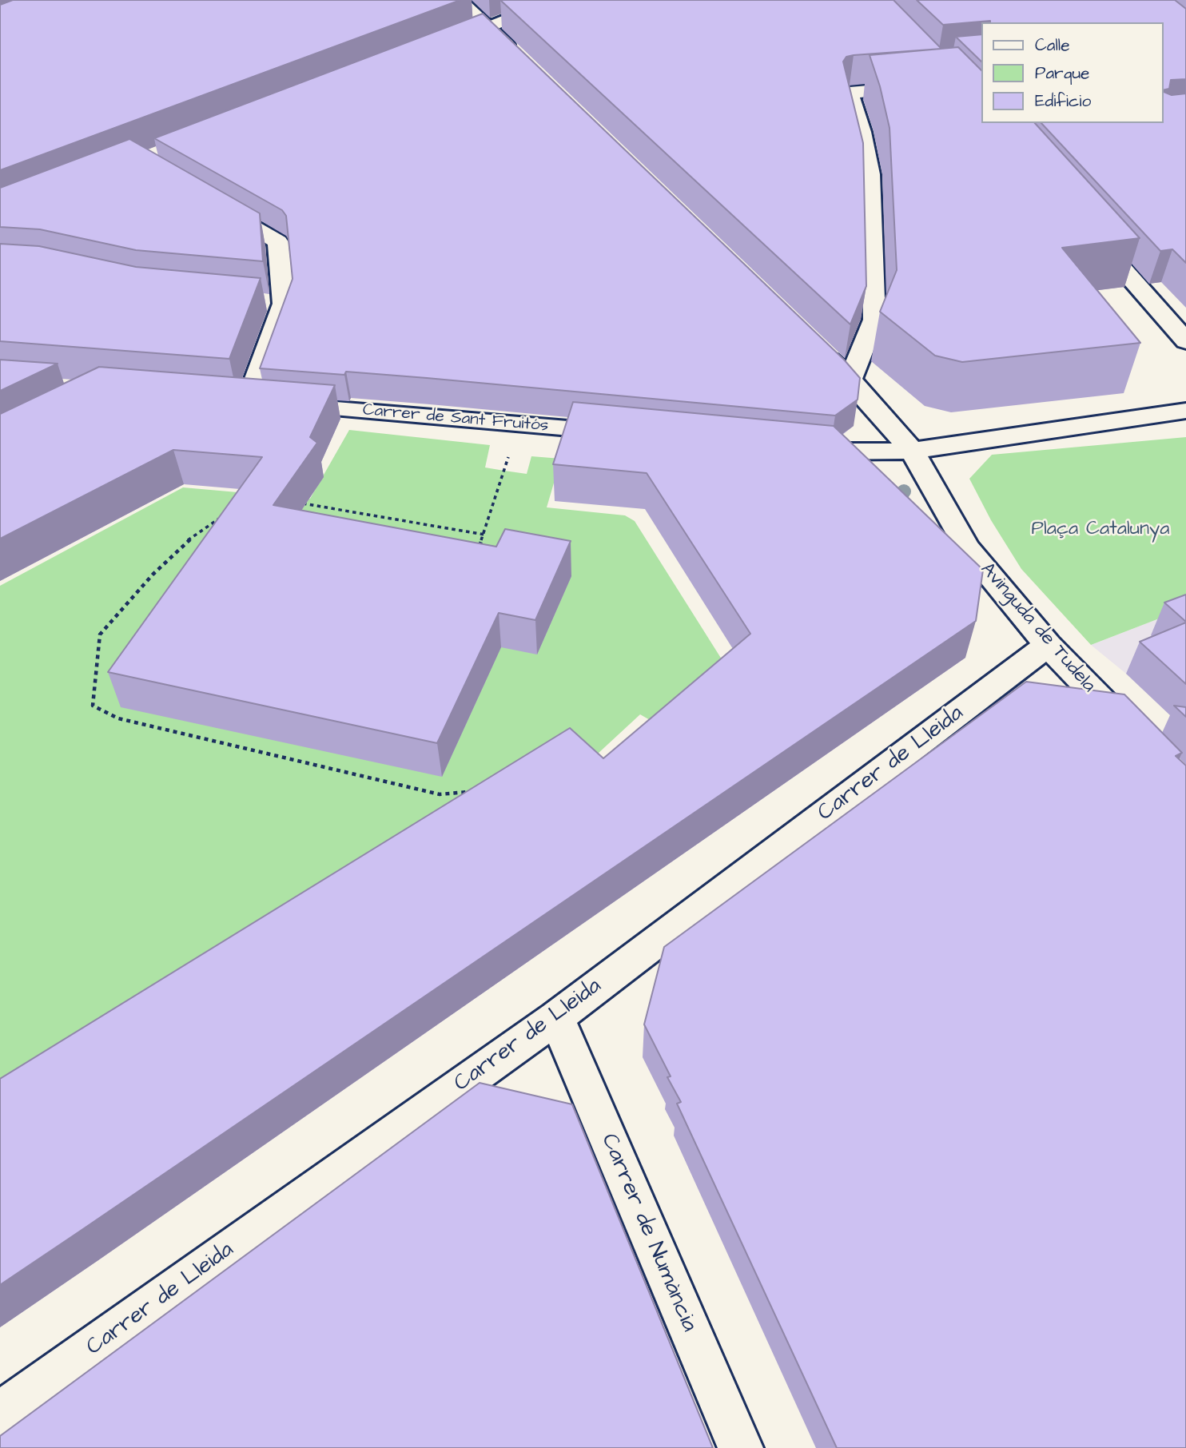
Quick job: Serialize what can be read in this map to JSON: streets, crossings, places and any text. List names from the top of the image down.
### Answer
{
  "streets": {
    "street": [
      "Carrer de Sant Fruitós",
      "Avinguda de Tudela",
      "Carrer de Lleida",
      "Carrer de Numància"
    ]
  },
  "crossings": [
    ["Avinguda de Tudela", "Carrer de Lleida"],
    ["Carrer de Lleida", "Carrer de Numància"]
  ],
  "parks": ["Plaça Catalunya"],
  "legend": ["Calle", "Parque", "Edificio"]
}
